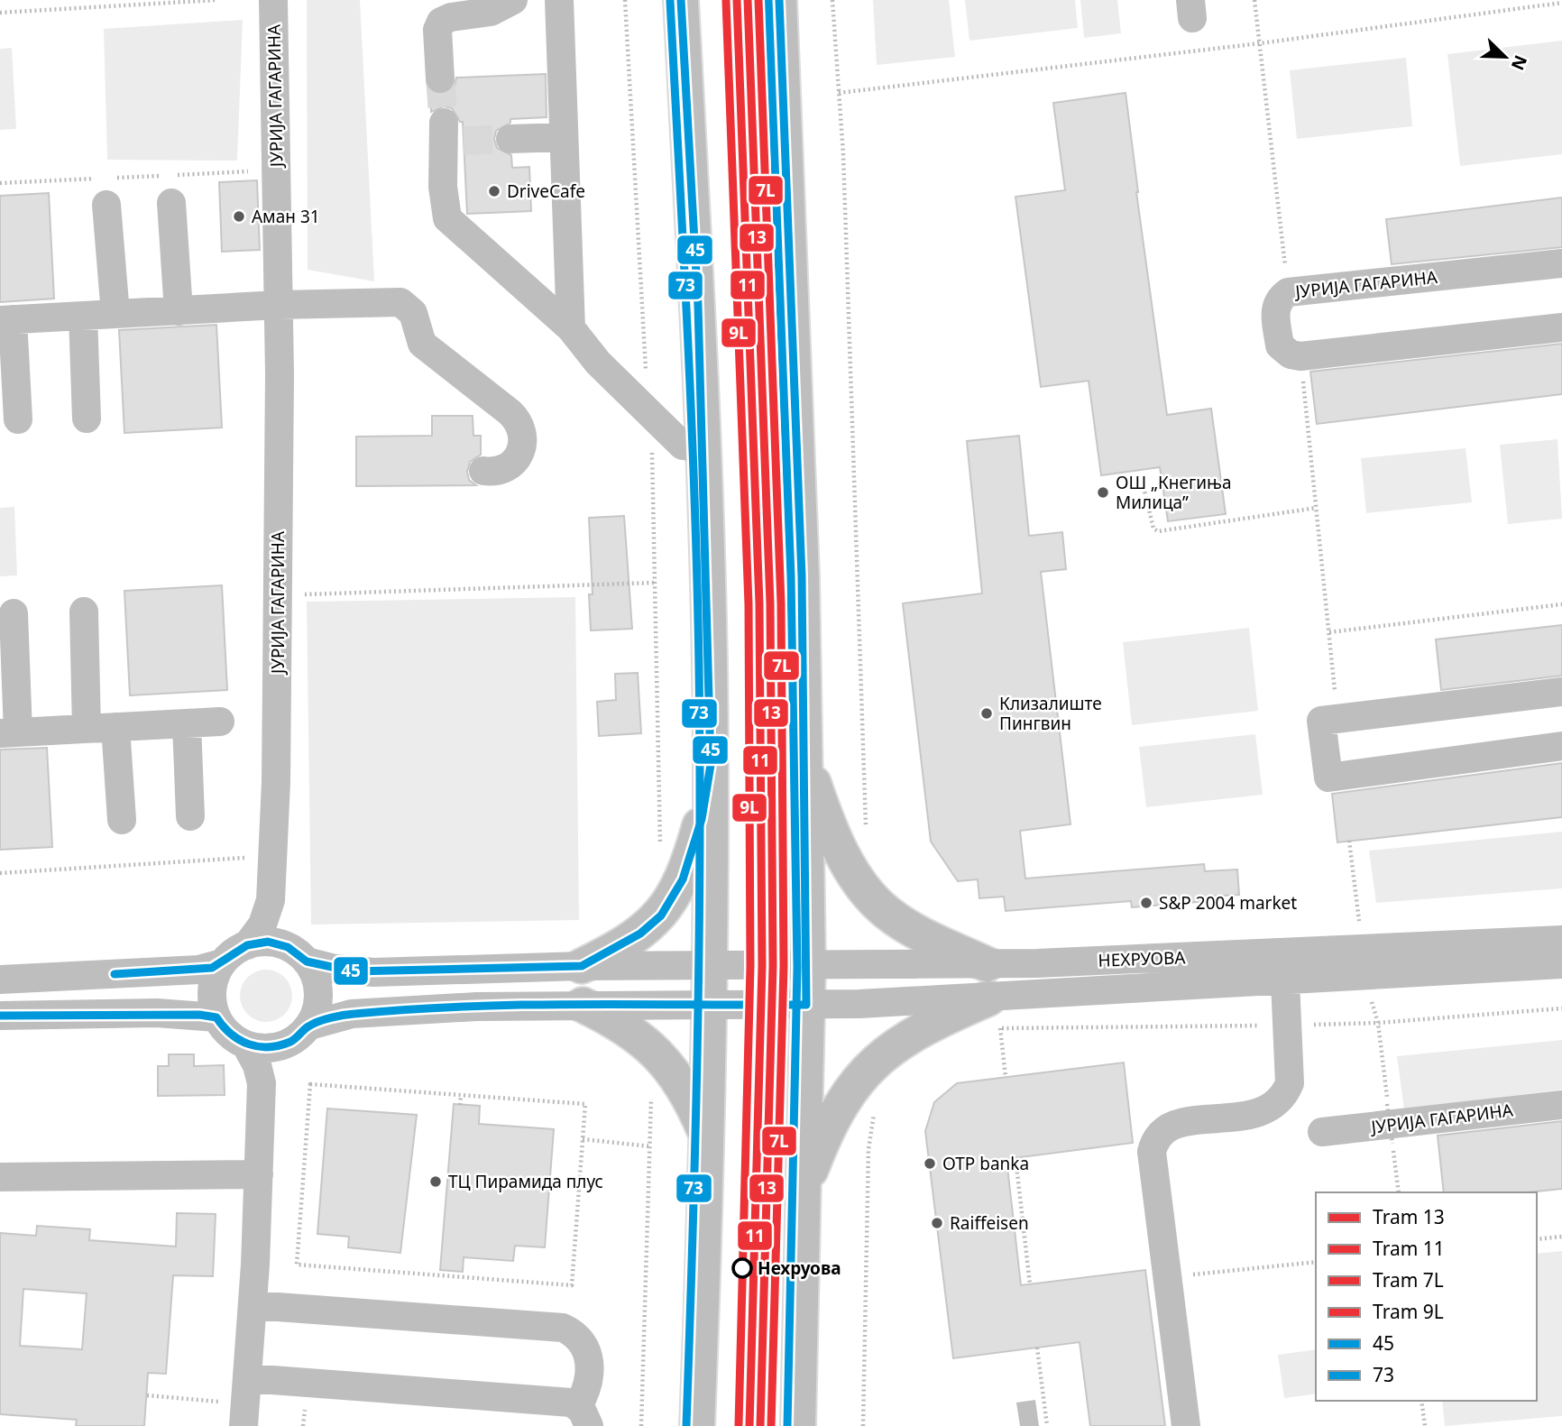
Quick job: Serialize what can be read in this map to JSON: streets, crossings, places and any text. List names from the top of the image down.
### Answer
{
  "streets": {
    "street": ["ЈУРИЈА ГАГАРИНА", "НЕХРУОВА"]
  },
  "crossings": [
    ["ЈУРИЈА ГАГАРИНА", "НЕХРУОВА"]
  ],
  "places": [
    "DriveCafe",
    "Аман 31",
    "ОШ „Кнегиња Милица”",
    "Клизалиште Пингвин",
    "S&P 2004 market",
    "OTP banka",
    "ТЦ Пирамида плус",
    "Raiffeisen",
    "Нехруова"
  ],
  "lines": [
    "tram line 13",
    "tram line 11",
    "tram line 7L",
    "transit line 45",
    "transit line 73",
    "tram line 9L"
  ],
  "legend": [
    "Tram 13",
    "Tram 11",
    "Tram 7L",
    "Tram 9L",
    "45",
    "73"
  ],
  "north": "bottom right"
}
